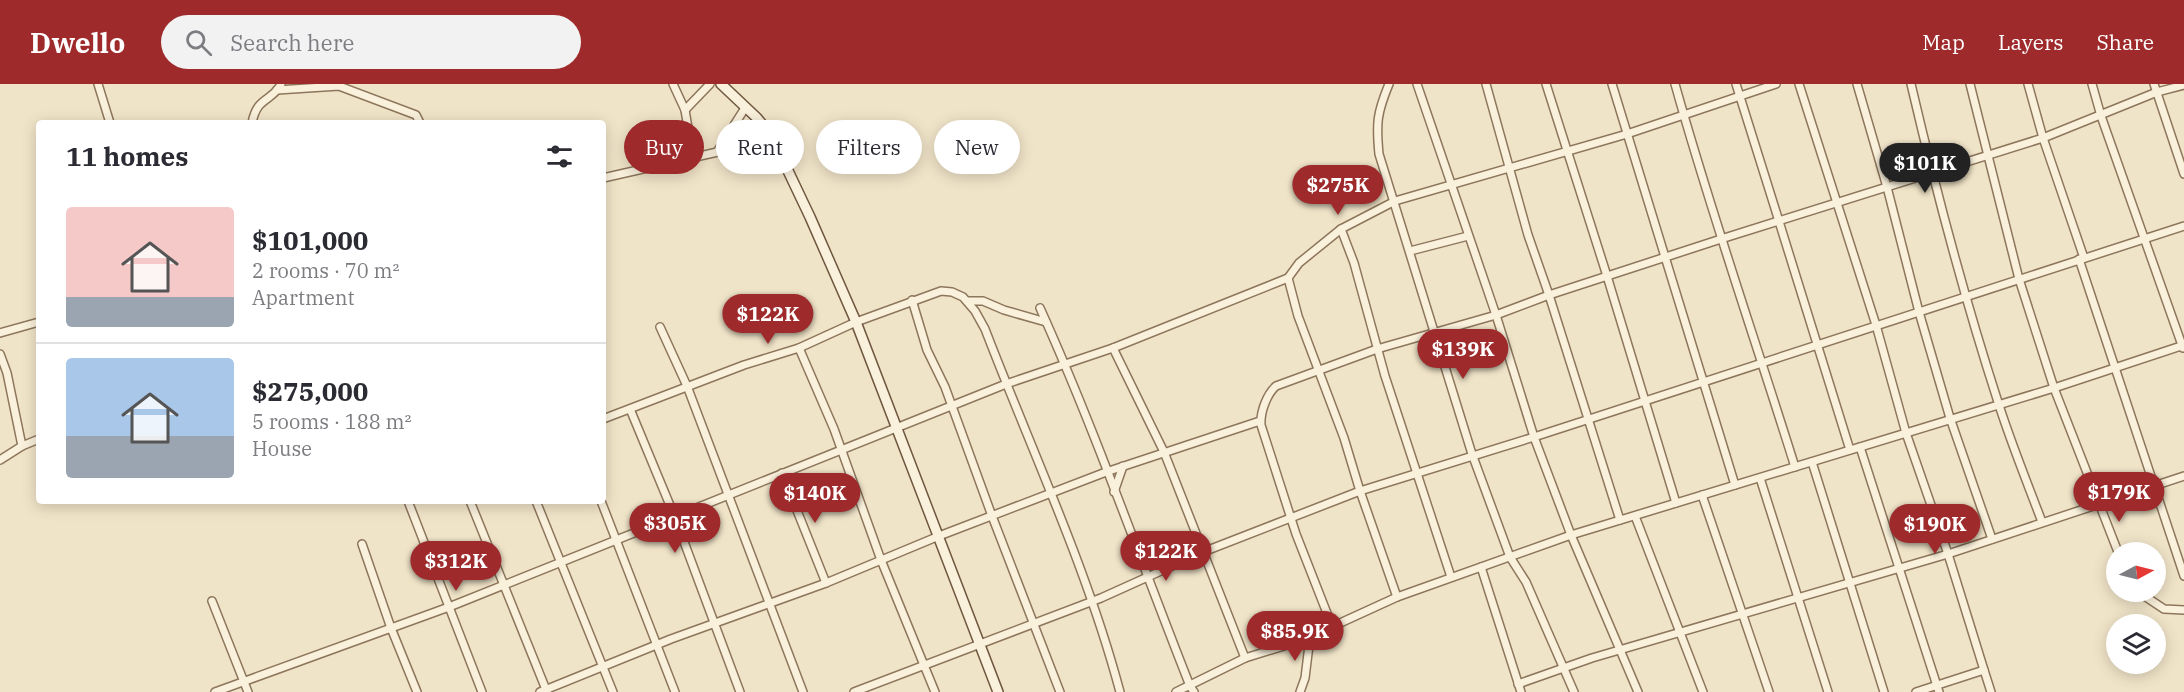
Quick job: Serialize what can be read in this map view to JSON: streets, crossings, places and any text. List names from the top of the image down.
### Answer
{
  "north": "right",
  "page": {
    "header": "Dwello",
    "search": "Search here",
    "nav": ["Map", "Layers", "Share"],
    "chip": [
      "Buy",
      "Rent",
      "Filters",
      "New"
    ],
    "heading": "11 homes",
    "price": [
      "$101K",
      "$275K",
      "$122K",
      "$139K",
      "$179K",
      "$140K",
      "$305K",
      "$190K",
      "$122K",
      "$312K",
      "$85.9K"
    ],
    "list": [
      {
        "name": "$101,000",
        "note": "2 rooms · 70 m² · Apartment"
      },
      {
        "name": "$275,000",
        "note": "5 rooms · 188 m² · House"
      }
    ]
  }
}
